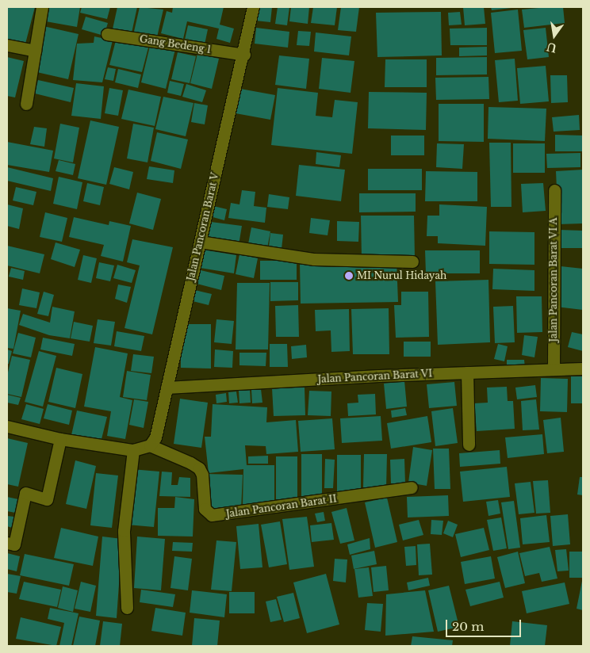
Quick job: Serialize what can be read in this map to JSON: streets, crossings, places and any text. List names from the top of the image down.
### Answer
{
  "streets": {
    "street": [
      "Gang Bedeng 1",
      "Jalan Pancoran Barat V",
      "Jalan Pancoran Barat VI A",
      "Jalan Pancoran Barat VI",
      "Jalan Pancoran Barat II"
    ]
  },
  "crossings": [
    ["Gang Bedeng 1", "Jalan Pancoran Barat V"],
    ["Jalan Pancoran Barat V", "Jalan Pancoran Barat VI"],
    ["Jalan Pancoran Barat V", "Jalan Pancoran Barat II"],
    ["Jalan Pancoran Barat VI A", "Jalan Pancoran Barat VI"]
  ],
  "places": ["MI Nurul Hidayah"],
  "scale_bar": "20 m",
  "north": "bottom"
}
